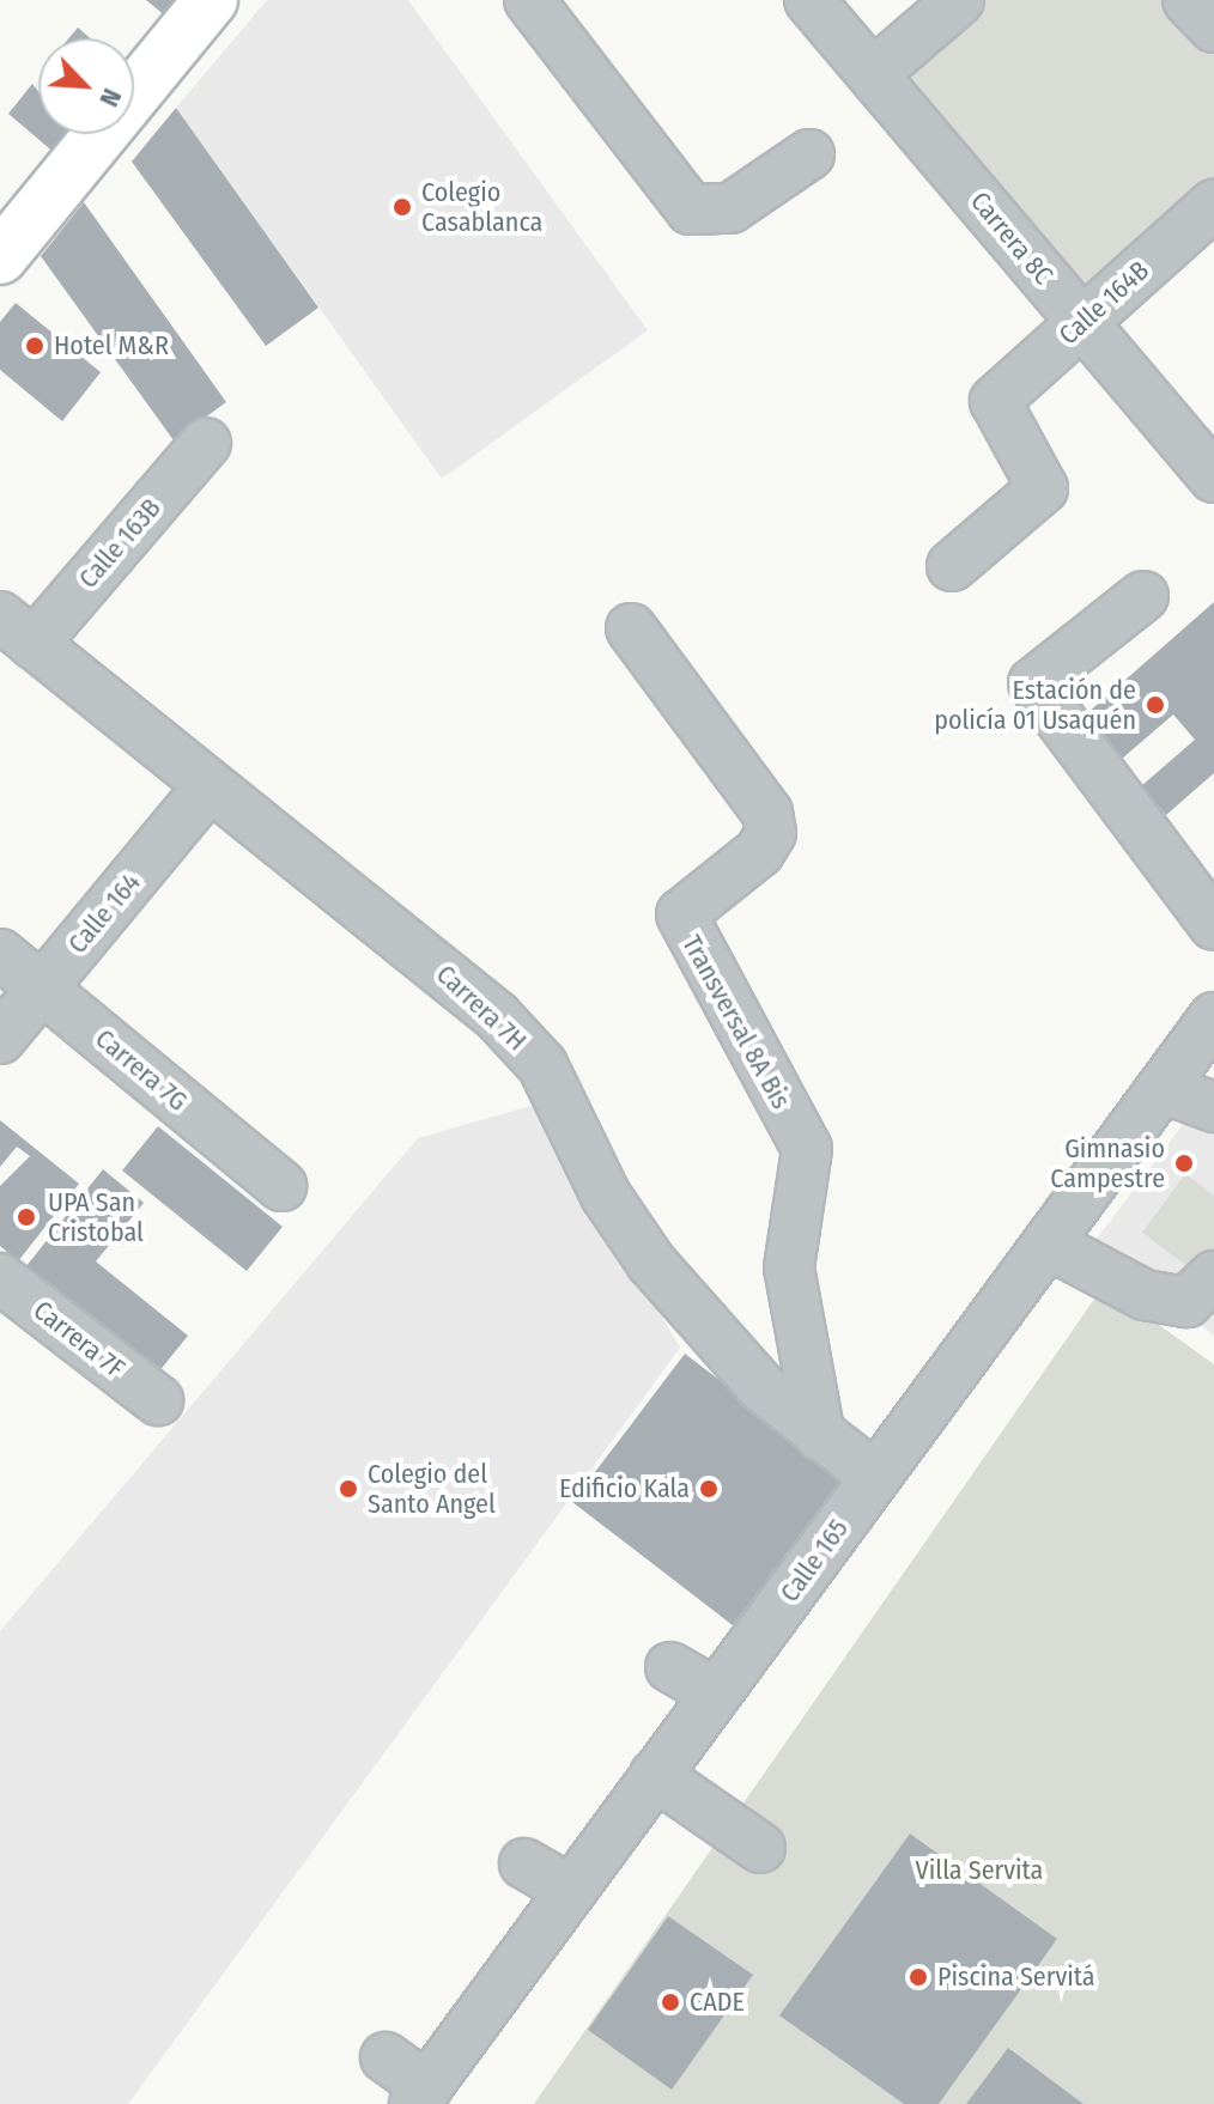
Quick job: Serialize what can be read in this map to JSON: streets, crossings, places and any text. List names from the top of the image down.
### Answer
{
  "streets": {
    "street": [
      "Carrera 8C",
      "Calle 164B",
      "Calle 163B",
      "Calle 164",
      "Carrera 7H",
      "Transversal 8A Bis",
      "Carrera 7G",
      "Carrera 7F",
      "Calle 165"
    ]
  },
  "crossings": [
    ["Carrera 8C", "Calle 164B"],
    ["Calle 163B", "Carrera 7H"],
    ["Calle 164", "Carrera 7H"],
    ["Calle 164", "Carrera 7G"],
    ["Carrera 7H", "Transversal 8A Bis"],
    ["Carrera 7H", "Calle 165"]
  ],
  "parks": ["Villa Servita"],
  "places": [
    "Colegio Casablanca",
    "Hotel M&R",
    "Estación de policía 01 Usaquén",
    "Gimnasio Campestre",
    "UPA San Cristobal",
    "Colegio del Santo Angel",
    "Edificio Kala",
    "Piscina Servitá",
    "CADE"
  ],
  "north": "bottom right"
}
